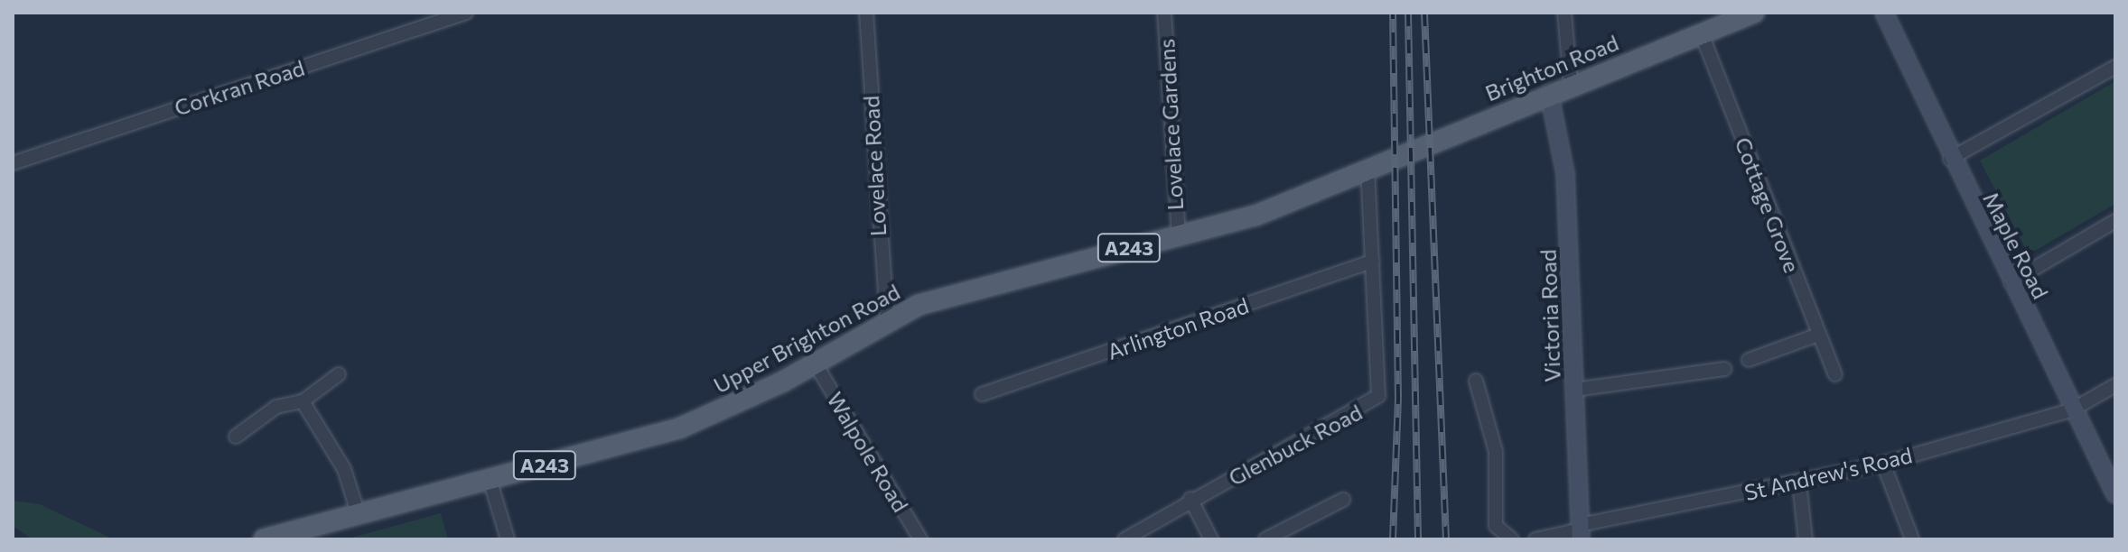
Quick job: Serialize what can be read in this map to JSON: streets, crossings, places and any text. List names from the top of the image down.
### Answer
{
  "streets": {
    "main road": ["Brighton Road", "A243", "Upper Brighton Road"],
    "street": [
      "Corkran Road",
      "Lovelace Gardens",
      "Lovelace Road",
      "Cottage Grove",
      "Maple Road",
      "Victoria Road",
      "Arlington Road",
      "Glenbuck Road",
      "Walpole Road",
      "St Andrew's Road"
    ]
  },
  "crossings": [
    ["Brighton Road", "Cottage Grove"],
    ["Brighton Road", "Victoria Road"],
    ["Brighton Road", "Upper Brighton Road"],
    ["Brighton Road", "Glenbuck Road"],
    ["Lovelace Gardens", "Upper Brighton Road"],
    ["Lovelace Road", "Upper Brighton Road"],
    ["Maple Road", "St Andrew's Road"],
    ["Victoria Road", "St Andrew's Road"],
    ["Arlington Road", "Glenbuck Road"],
    ["Upper Brighton Road", "Glenbuck Road"],
    ["Upper Brighton Road", "Walpole Road"]
  ]
}
